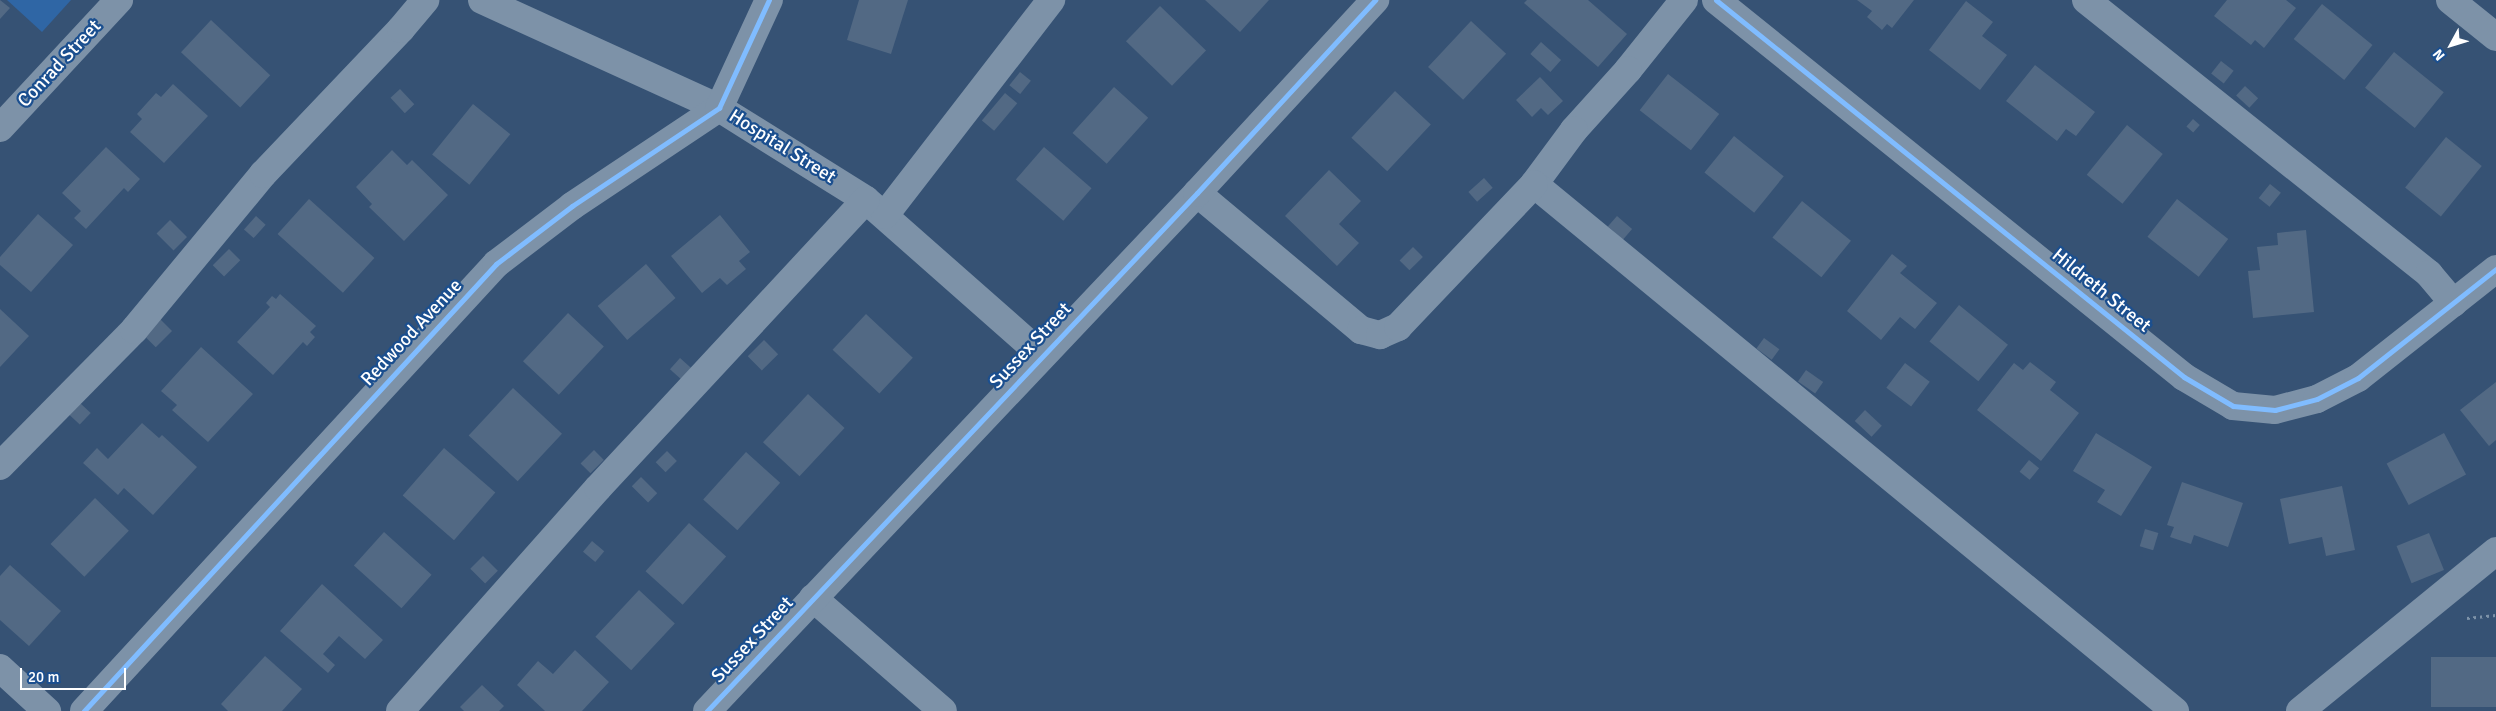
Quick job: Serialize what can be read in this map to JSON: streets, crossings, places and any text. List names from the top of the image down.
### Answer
{
  "streets": {
    "street": [
      "Conrad Street",
      "Hospital Street",
      "Hildreth Street",
      "Redwood Avenue",
      "Sussex Street"
    ]
  },
  "crossings": [
    ["Hospital Street", "Redwood Avenue"],
    ["Hospital Street", "Sussex Street"]
  ],
  "scale_bar": "20 m",
  "north": "bottom left"
}
